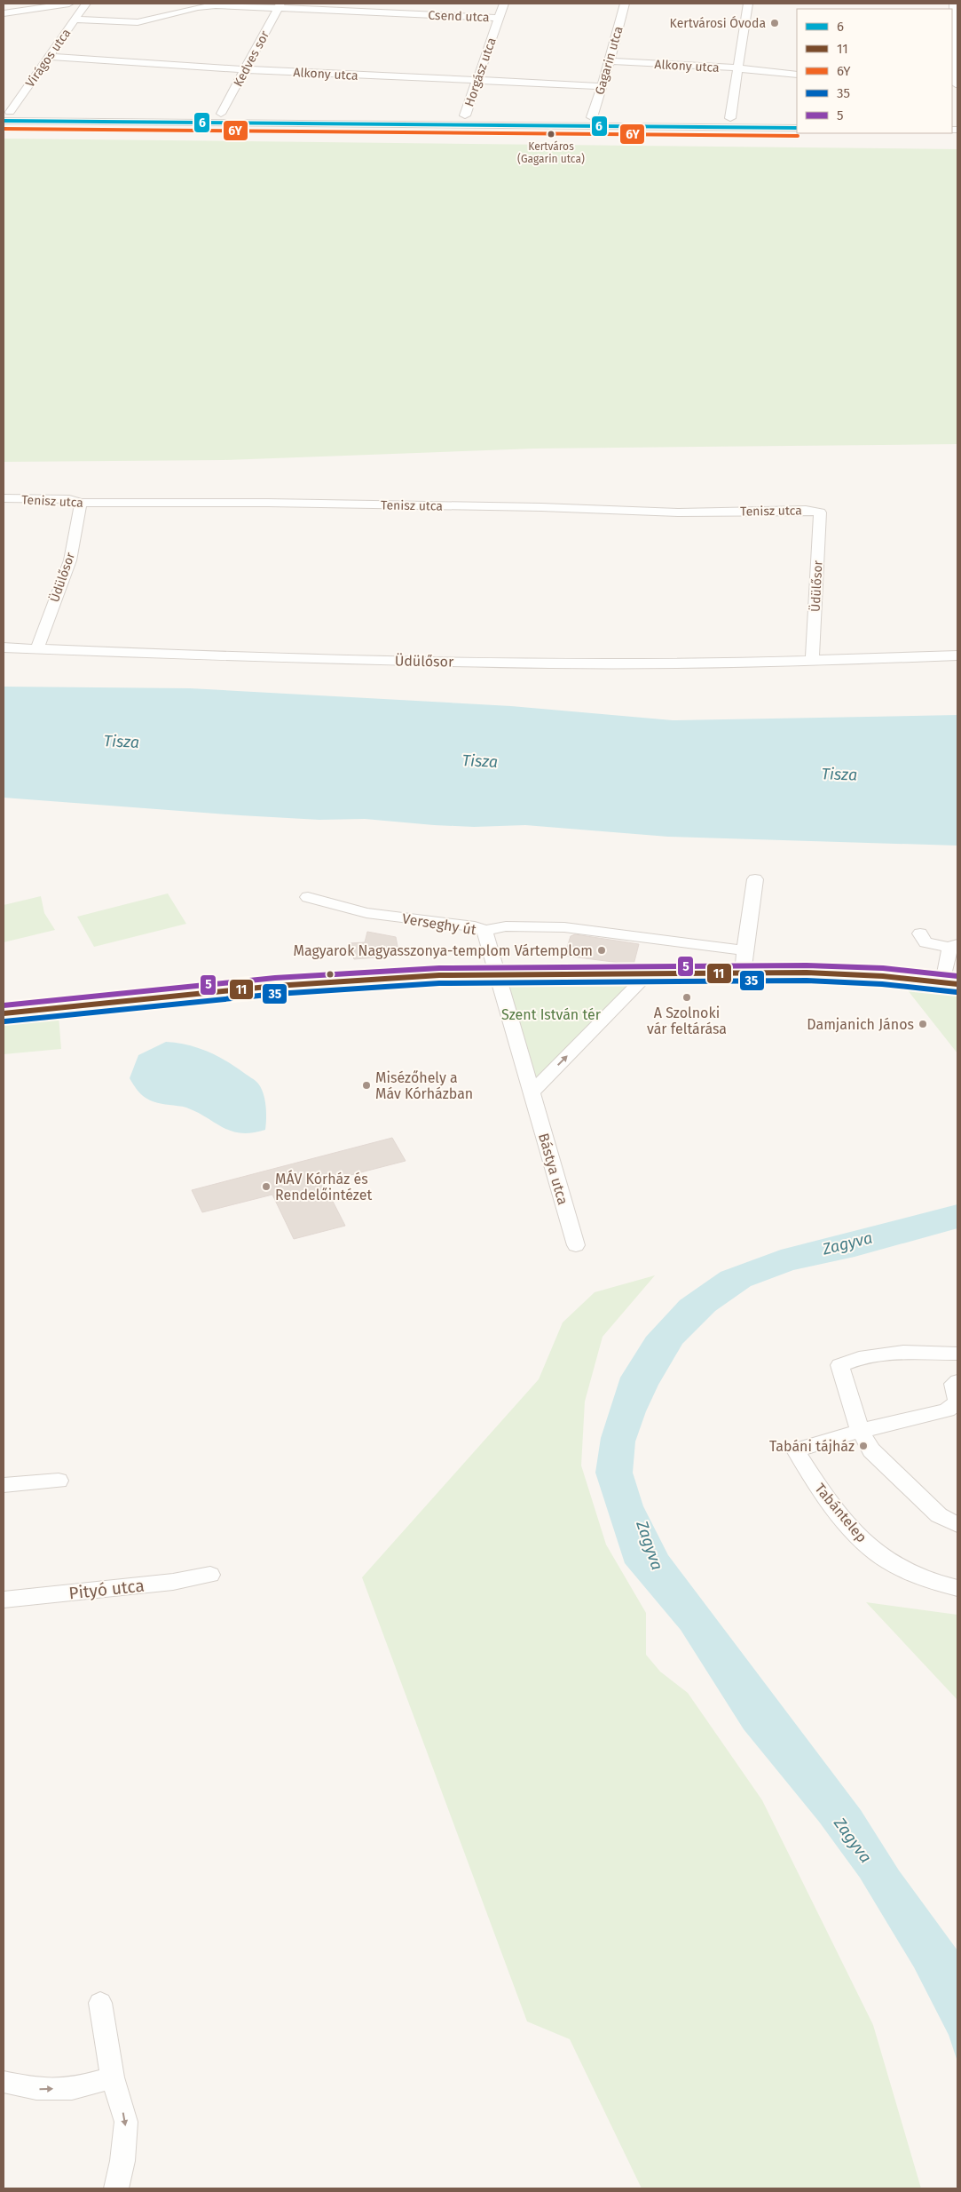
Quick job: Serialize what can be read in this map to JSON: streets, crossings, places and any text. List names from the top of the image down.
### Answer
{
  "streets": {
    "street": [
      "Csend utca",
      "Virágos utca",
      "Kedves sor",
      "Gagarin utca",
      "Alkony utca",
      "Horgász utca",
      "Tenisz utca",
      "Üdülősor",
      "Verseghy út",
      "Bástya utca",
      "Tabántelep",
      "Pityó utca"
    ]
  },
  "crossings": [
    ["Csend utca", "Virágos utca"],
    ["Csend utca", "Kedves sor"],
    ["Csend utca", "Horgász utca"],
    ["Virágos utca", "Alkony utca"],
    ["Kedves sor", "Alkony utca"],
    ["Gagarin utca", "Alkony utca"],
    ["Alkony utca", "Horgász utca"],
    ["Tenisz utca", "Üdülősor"]
  ],
  "water": ["Tisza", "Zagyva"],
  "parks": ["Szent István tér"],
  "places": [
    "Kertvárosi Óvoda",
    "Kertváros (Gagarin utca)",
    "Magyarok Nagyasszonya-templom Vártemplom",
    "A Szolnoki vár feltárása",
    "Damjanich János",
    "Misézőhely a Máv Kórházban",
    "MÁV Kórház és Rendelőintézet",
    "Tabáni tájház"
  ],
  "lines": [
    "transit line 6",
    "transit line 6Y",
    "transit line 5",
    "transit line 11",
    "transit line 35"
  ],
  "legend": [
    "6",
    "11",
    "6Y",
    "35",
    "5"
  ]
}
